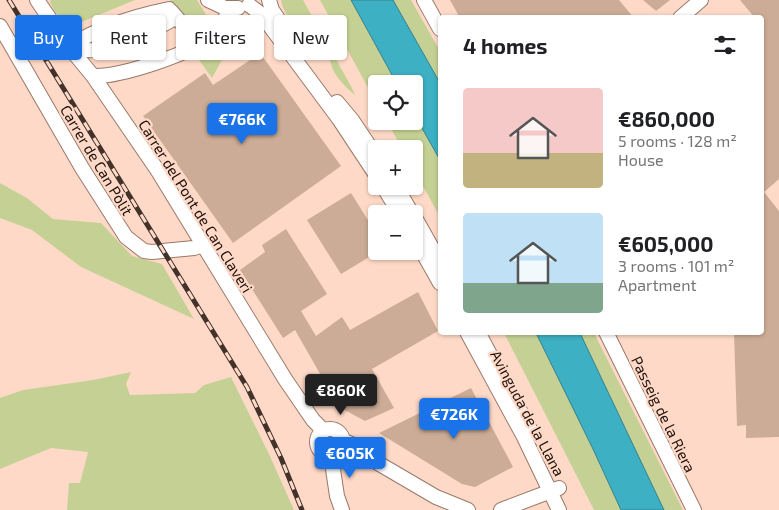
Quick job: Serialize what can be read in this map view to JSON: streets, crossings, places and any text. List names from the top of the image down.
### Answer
{
  "streets": {
    "street": [
      "Carrer de Can Pòlit",
      "Carrer del Pont de Can Claveri",
      "Avinguda de la Llana",
      "Passeig de la Riera"
    ]
  },
  "crossings": [
    ["Carrer de Can Pòlit", "Carrer del Pont de Can Claveri"]
  ],
  "page": {
    "chip": [
      "Buy",
      "Rent",
      "Filters",
      "New"
    ],
    "heading": "4 homes",
    "map_buttons": ["+", "−"],
    "list": [
      {
        "name": "€860,000",
        "note": "5 rooms · 128 m² · House"
      },
      {
        "name": "€605,000",
        "note": "3 rooms · 101 m² · Apartment"
      }
    ],
    "price": [
      "€766K",
      "€860K",
      "€726K",
      "€605K"
    ]
  }
}
